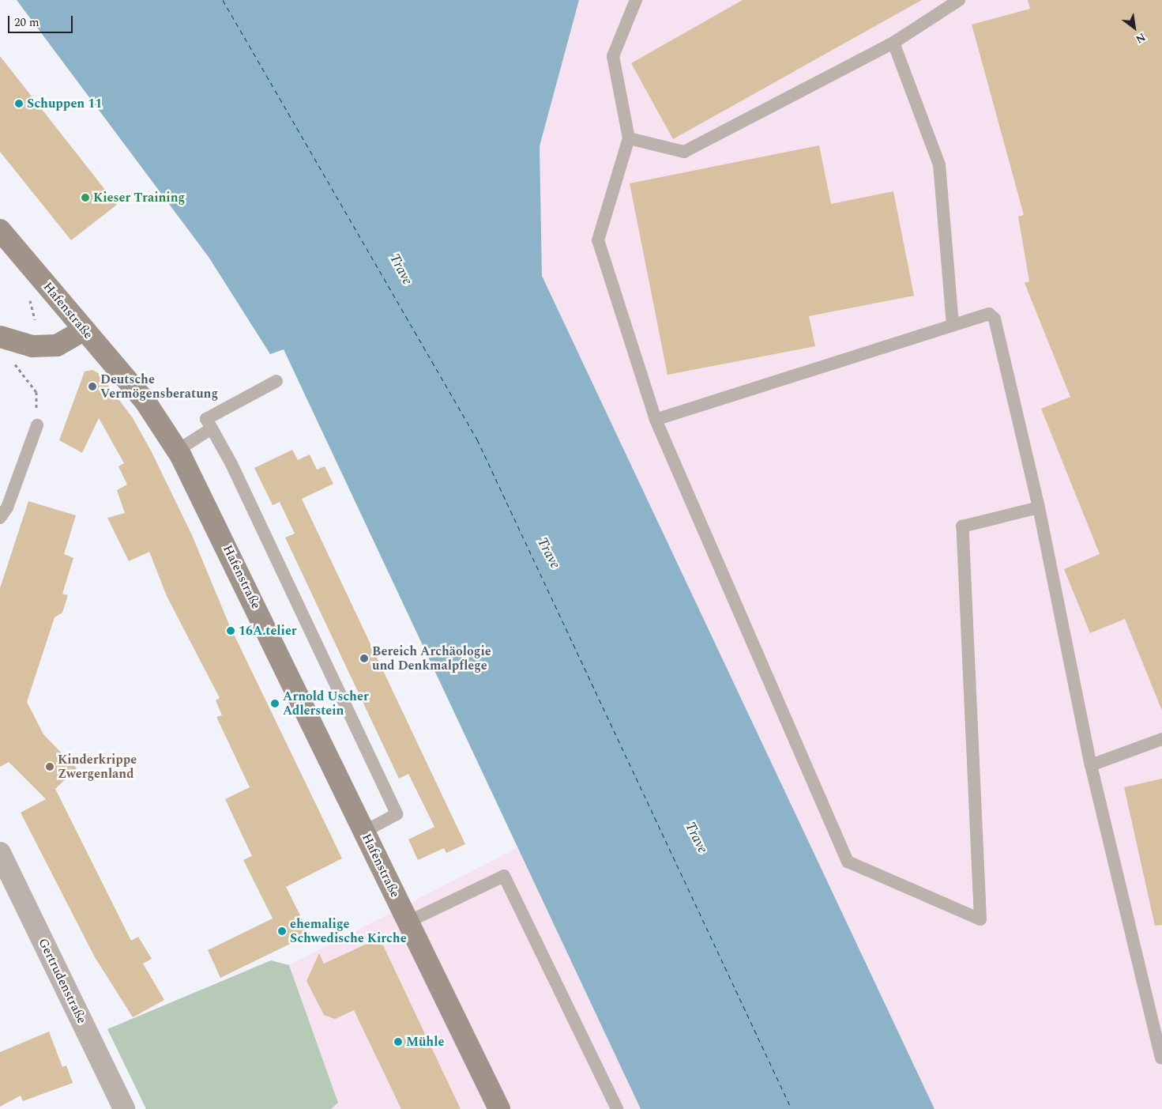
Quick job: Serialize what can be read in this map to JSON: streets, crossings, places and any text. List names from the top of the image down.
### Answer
{
  "streets": {
    "main road": ["Hafenstraße"],
    "street": ["Gertrudenstraße"]
  },
  "water": ["Trave"],
  "places": [
    "Schuppen 11",
    "Kieser Training",
    "Deutsche Vermögensberatung",
    "16A.telier",
    "Bereich Archäologie und Denkmalpflege",
    "Arnold Uscher Adlerstein",
    "Kinderkrippe Zwergenland",
    "ehemalige Schwedische Kirche",
    "Mühle"
  ],
  "scale_bar": "20 m",
  "north": "bottom right"
}
